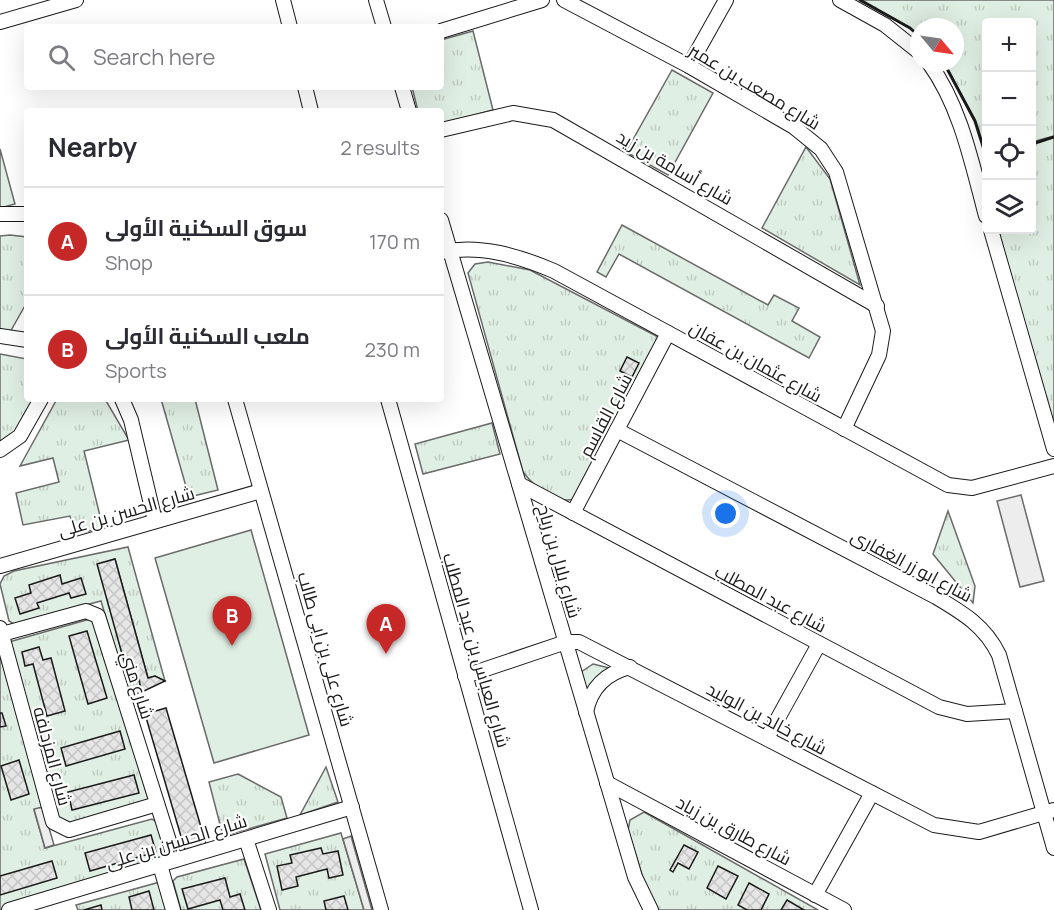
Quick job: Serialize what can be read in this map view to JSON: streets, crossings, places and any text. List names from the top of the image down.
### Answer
{
  "streets": {
    "street": [
      "شارع مصعب بن عمير",
      "شارع أسامة بن زيد",
      "شارع عثمان بن عفان",
      "شارع القاسم",
      "شارع الحسن بن على",
      "شارع بلال بن رباح",
      "شارع ابو زر الغفارى",
      "شارع عبد المطلب",
      "شارع على بن ابى طالب",
      "شارع العباس بن عبد المطلب",
      "شارع مني",
      "شارع خالد بن الوليد",
      "شارع المزدلفه",
      "شارع طارق بن زياد",
      "شارع الحسين بن على"
    ]
  },
  "crossings": [
    ["شارع مصعب بن عمير", "شارع أسامة بن زيد"],
    ["شارع مصعب بن عمير", "شارع عثمان بن عفان"],
    ["شارع عثمان بن عفان", "شارع القاسم"],
    ["شارع عثمان بن عفان", "شارع بلال بن رباح"],
    ["شارع القاسم", "شارع ابو زر الغفارى"],
    ["شارع القاسم", "شارع عبد المطلب"],
    ["شارع الحسن بن على", "شارع على بن ابى طالب"],
    ["شارع بلال بن رباح", "شارع عبد المطلب"],
    ["شارع بلال بن رباح", "شارع خالد بن الوليد"],
    ["شارع بلال بن رباح", "شارع طارق بن زياد"],
    ["شارع ابو زر الغفارى", "شارع عبد المطلب"],
    ["شارع ابو زر الغفارى", "شارع خالد بن الوليد"],
    ["شارع على بن ابى طالب", "شارع الحسين بن على"],
    ["شارع مني", "شارع المزدلفه"],
    ["شارع مني", "شارع الحسين بن على"]
  ],
  "north": "bottom right",
  "page": {
    "map_buttons": ["+", "−"],
    "search": "Search here",
    "heading": ["Nearby", "2 results"],
    "list": [
      {
        "mark": "A",
        "name": "سوق السكنية الأولى",
        "note": "Shop",
        "value": "170 m"
      },
      {
        "mark": "B",
        "name": "ملعب السكنية الأولى",
        "note": "Sports",
        "value": "230 m"
      }
    ],
    "pins": ["B", "A"]
  }
}
